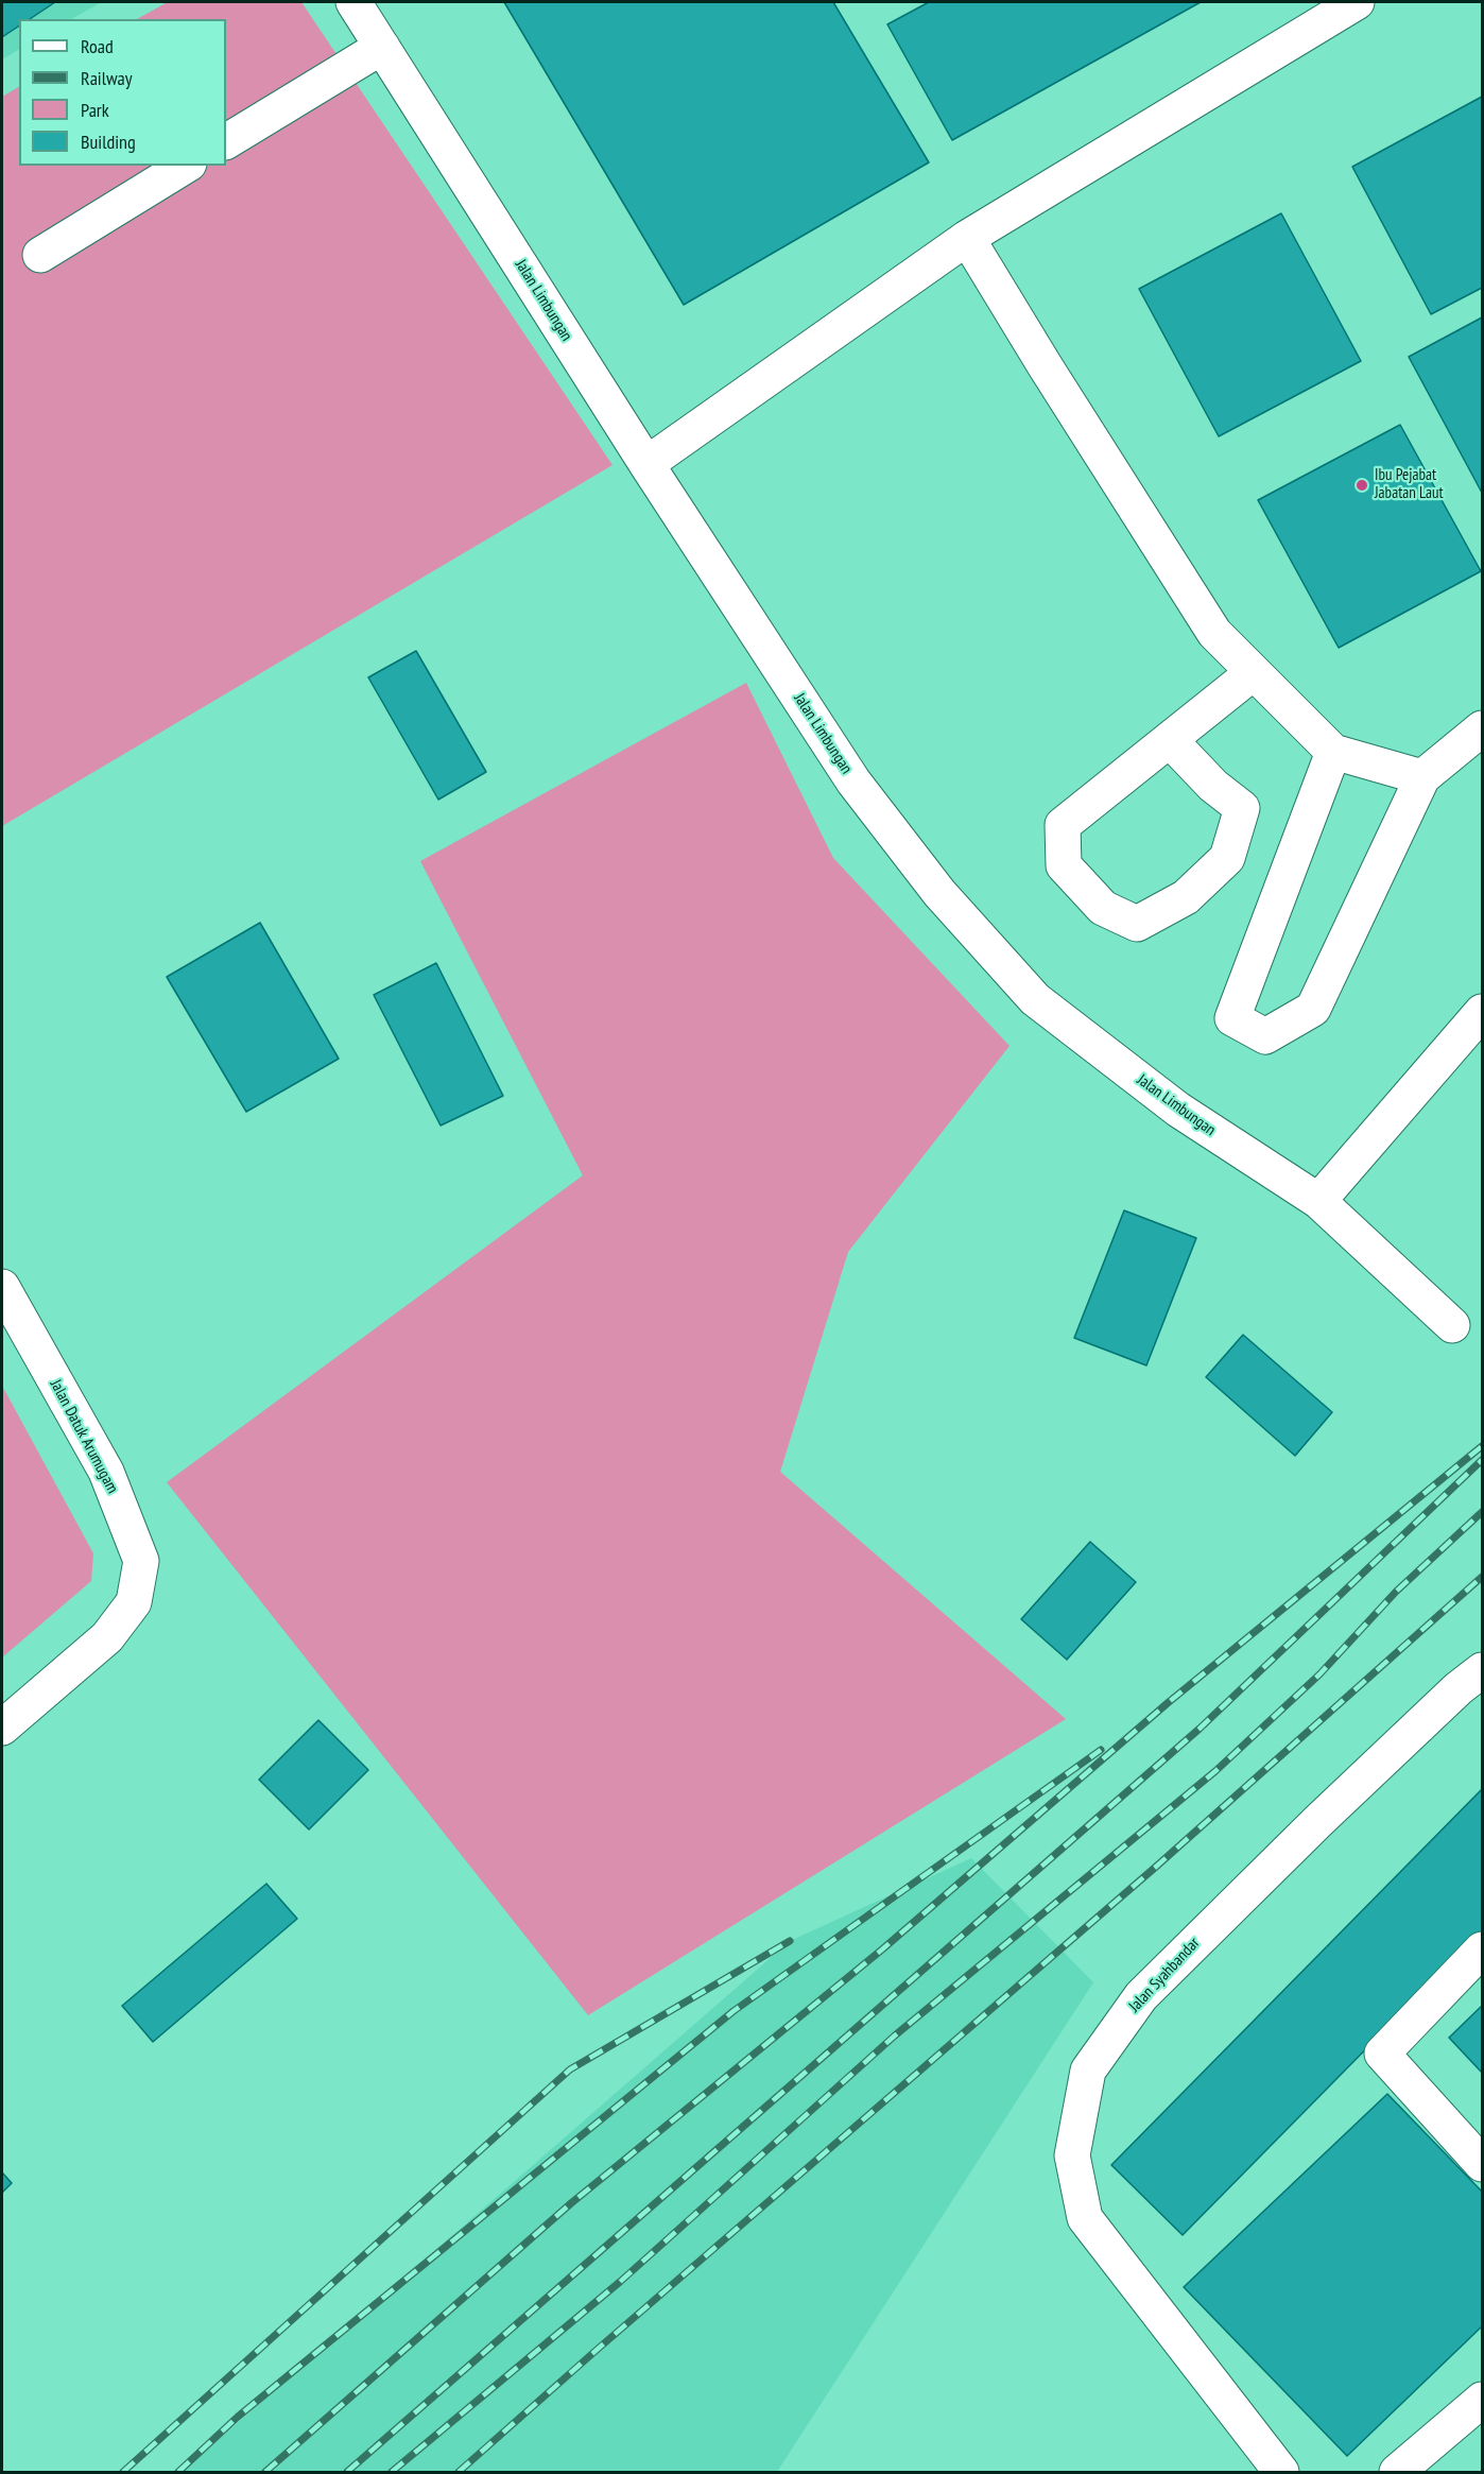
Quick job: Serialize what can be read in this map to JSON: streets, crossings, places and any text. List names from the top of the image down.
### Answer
{
  "streets": {
    "street": ["Jalan Limbungan", "Jalan Datuk Arumugam", "Jalan Syahbandar"]
  },
  "places": ["Ibu Pejabat Jabatan Laut"],
  "legend": [
    "Road",
    "Railway",
    "Park",
    "Building"
  ]
}
